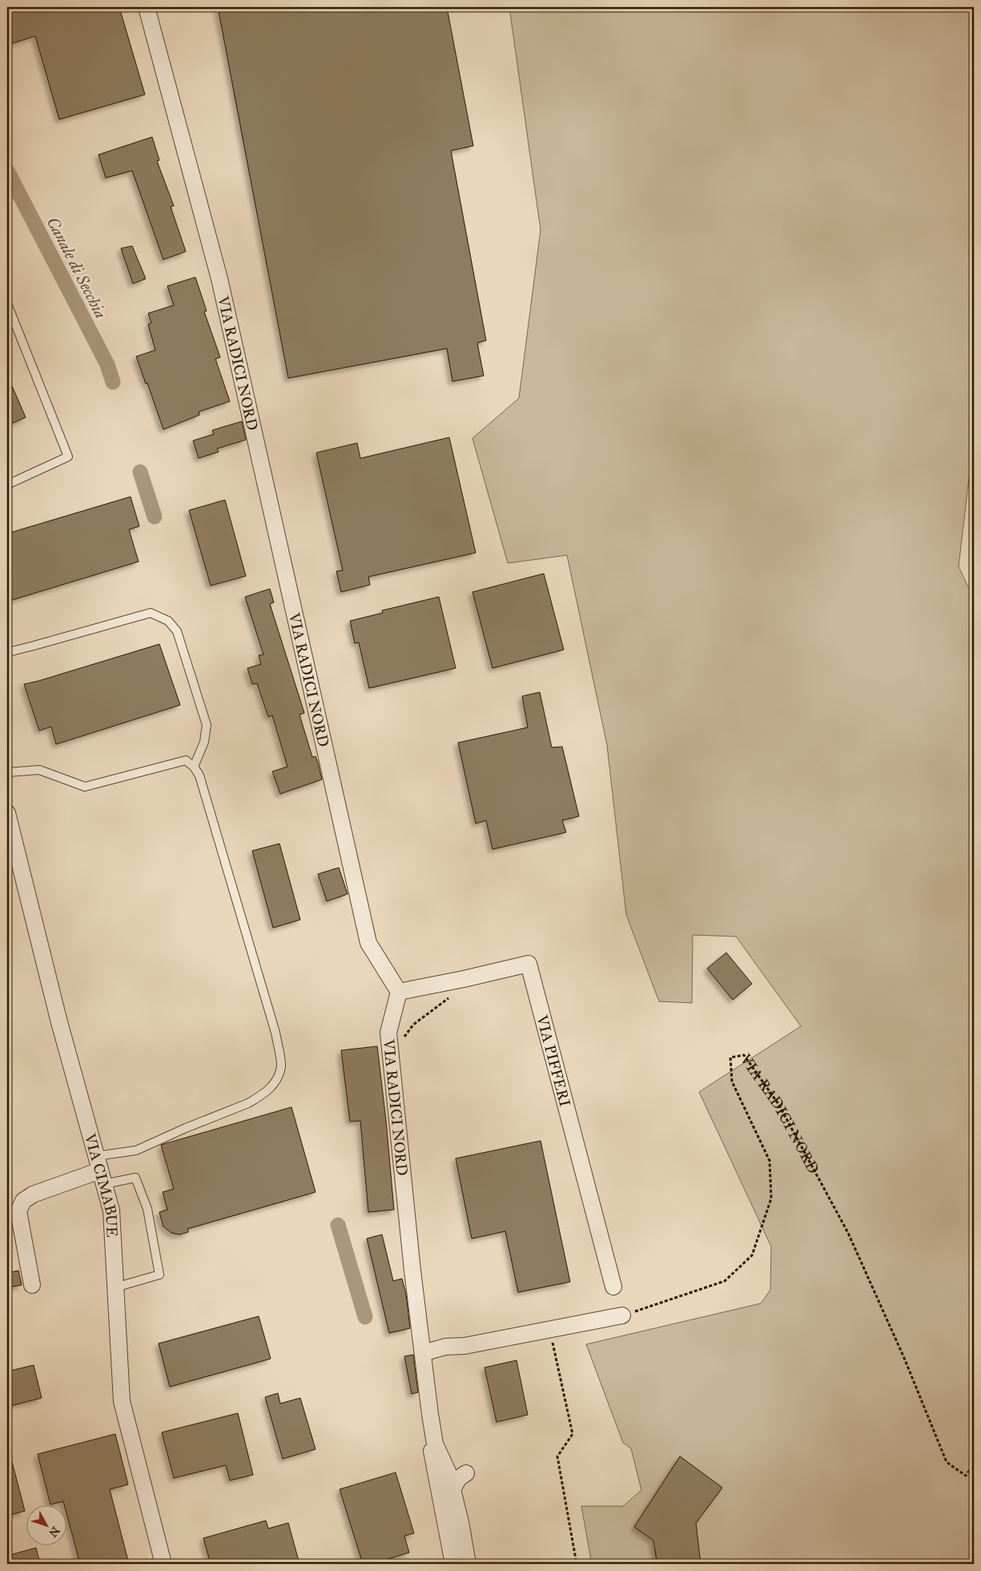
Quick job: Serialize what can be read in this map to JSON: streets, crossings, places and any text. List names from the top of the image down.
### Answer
{
  "streets": {
    "street": ["VIA RADICI NORD", "VIA PIFFERI", "VIA CIMABUE"]
  },
  "crossings": [
    ["VIA RADICI NORD", "VIA PIFFERI"]
  ],
  "water": ["Canale di Secchia"],
  "north": "bottom right"
}
